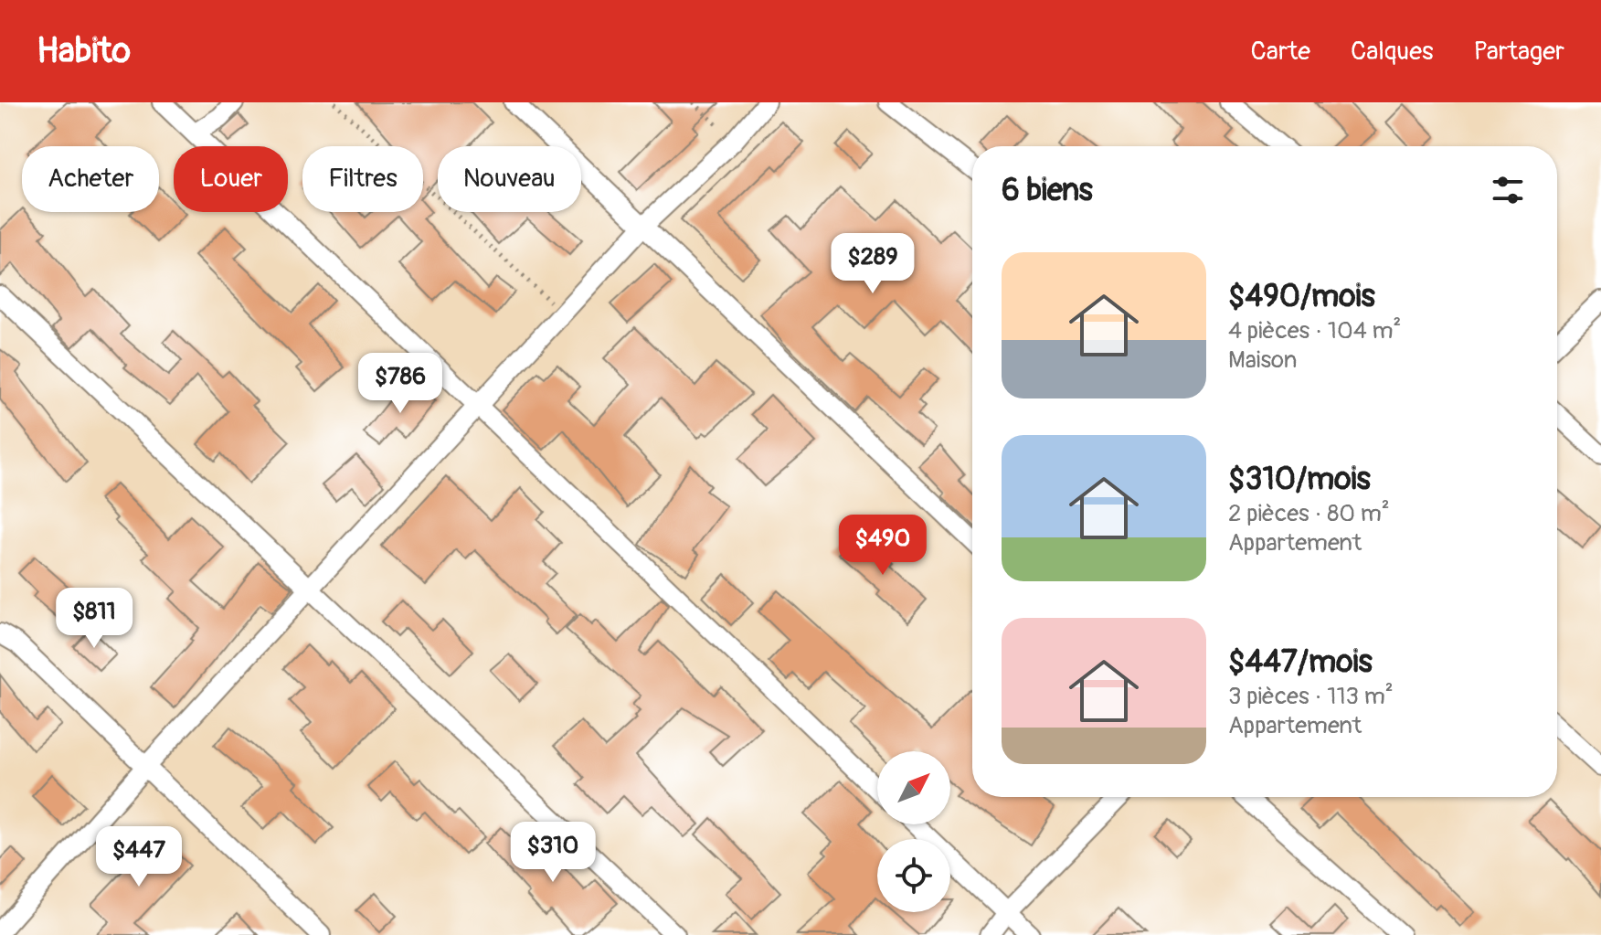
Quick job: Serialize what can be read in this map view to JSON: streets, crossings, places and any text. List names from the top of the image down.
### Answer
{
  "north": "top right",
  "page": {
    "header": "Habito",
    "nav": ["Carte", "Calques", "Partager"],
    "chip": [
      "Acheter",
      "Louer",
      "Filtres",
      "Nouveau"
    ],
    "heading": "6 biens",
    "price": [
      "$289",
      "$786",
      "$490",
      "$811",
      "$310",
      "$447"
    ],
    "list": [
      {
        "name": "$490/mois",
        "note": "4 pièces · 104 m² · Maison"
      },
      {
        "name": "$310/mois",
        "note": "2 pièces · 80 m² · Appartement"
      },
      {
        "name": "$447/mois",
        "note": "3 pièces · 113 m² · Appartement"
      }
    ]
  }
}
